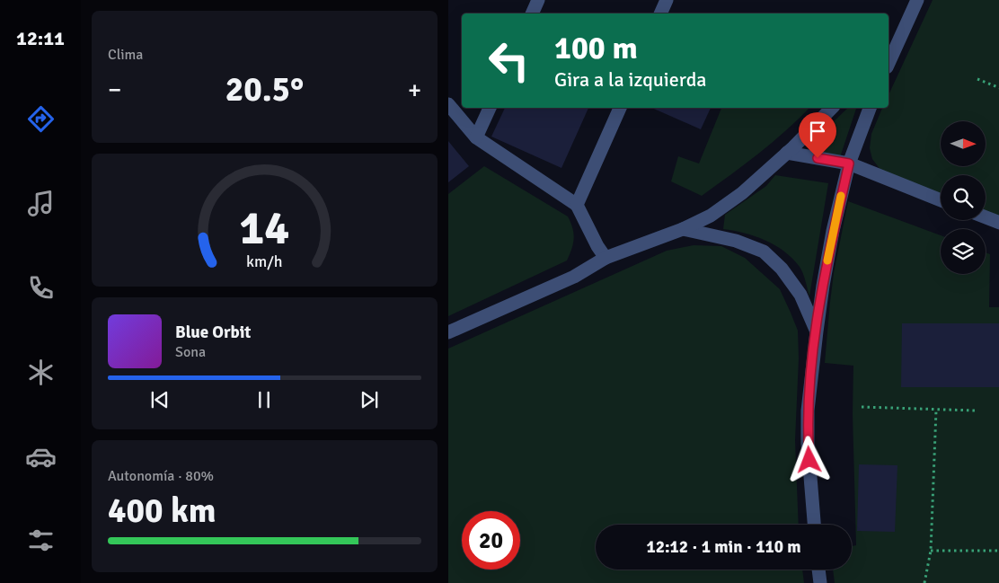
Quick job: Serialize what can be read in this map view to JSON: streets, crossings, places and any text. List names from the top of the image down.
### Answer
{
  "north": "right",
  "page": {
    "tabs": "12:11",
    "tile": [
      "Clima",
      ["Autonomía · 80%", "400 km"]
    ],
    "turn": ["100 m", "Gira a la izquierda"],
    "heat": ["−", "20.5°", "+"],
    "song": ["Blue Orbit", "Sona"],
    "limit": "20",
    "trip": "12:12 · 1 min · 110 m",
    "gauge": ["14", "km/h"]
  }
}
